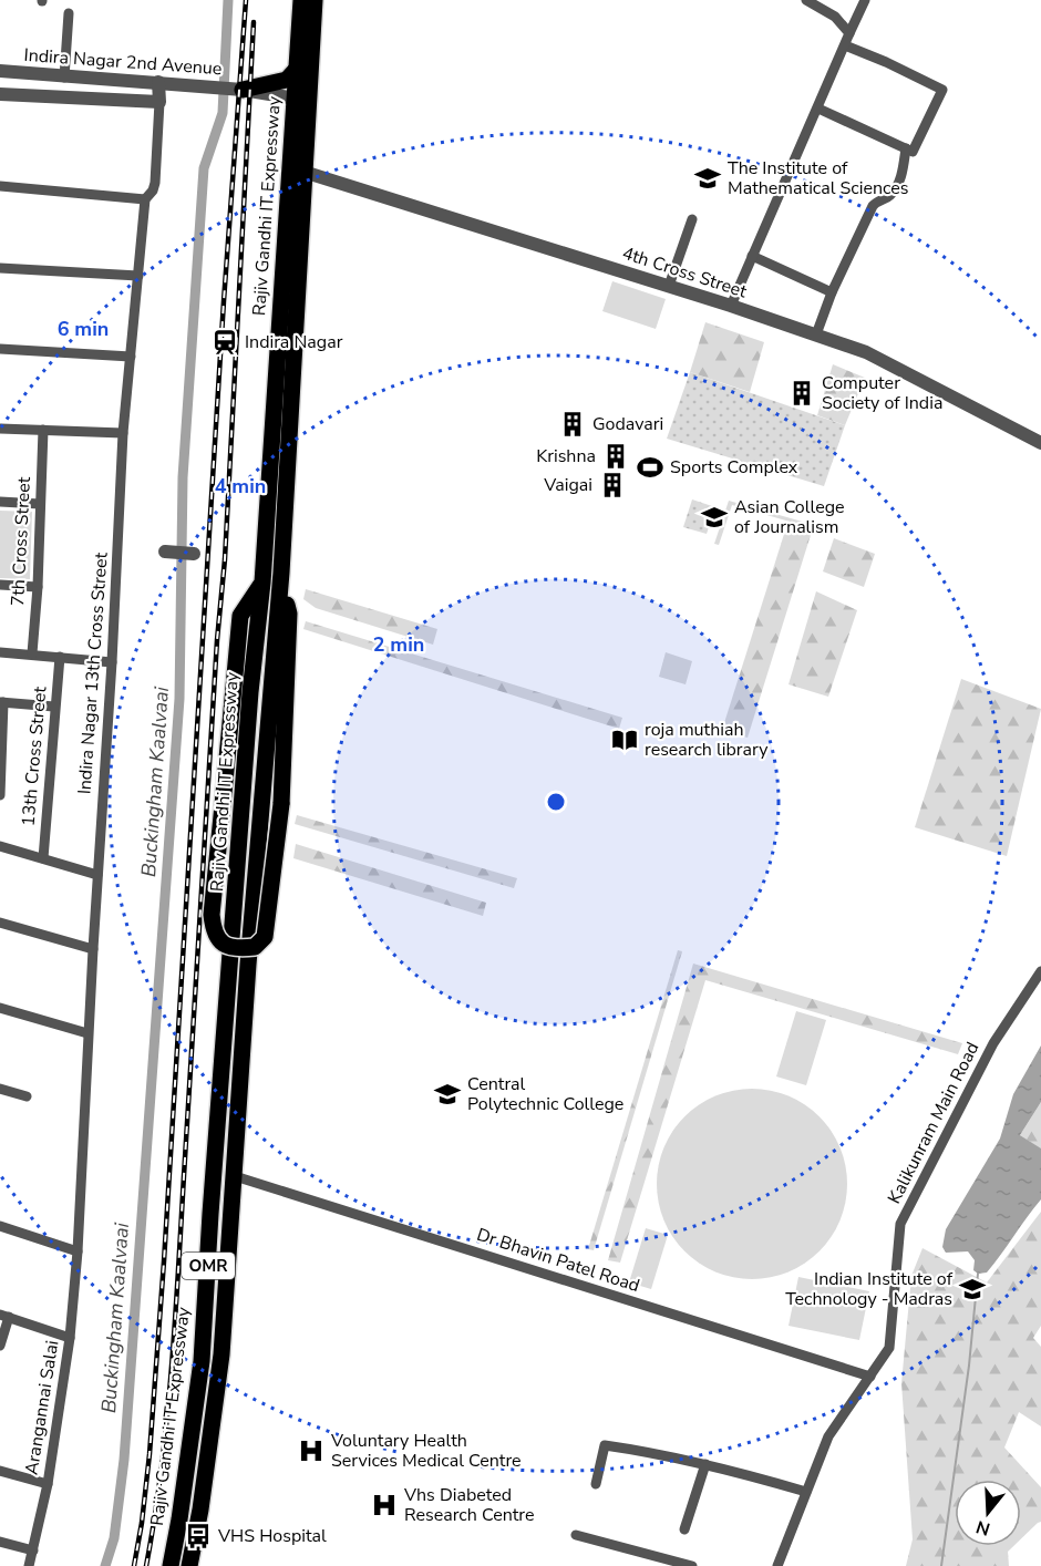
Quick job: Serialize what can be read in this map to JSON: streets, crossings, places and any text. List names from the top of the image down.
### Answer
{
  "streets": {
    "main road": ["Rajiv Gandhi IT Expressway", "OMR"],
    "street": [
      "Indira Nagar 2nd Avenue",
      "4th Cross Street",
      "7th Cross Street",
      "Indira Nagar 13th Cross Street",
      "13th Cross Street",
      "Kalikunram Main Road",
      "Dr Bhavin Patel Road",
      "Arangannai Salai"
    ]
  },
  "crossings": [
    ["Indira Nagar 2nd Avenue", "Rajiv Gandhi IT Expressway"],
    ["Rajiv Gandhi IT Expressway", "4th Cross Street"],
    ["Rajiv Gandhi IT Expressway", "Dr Bhavin Patel Road"],
    ["Indira Nagar 13th Cross Street", "Arangannai Salai"],
    ["Kalikunram Main Road", "Dr Bhavin Patel Road"]
  ],
  "water": ["Buckingham Kaalvaai"],
  "places": {
    "school or university": [
      "The Institute of Mathematical Sciences",
      "Asian College of Journalism",
      "Central Polytechnic College",
      "Indian Institute of Technology - Madras"
    ],
    "station": ["Indira Nagar"],
    "building": [
      "Computer Society of India",
      "Godavari",
      "Krishna",
      "Vaigai"
    ],
    "sports": ["Sports Complex"],
    "library": ["roja muthiah research library"],
    "hospital": ["Voluntary Health Services Medical Centre", "Vhs Diabeted Research Centre"],
    "bus stop": ["VHS Hospital"]
  },
  "north": "bottom",
  "rings": ["6 min", "4 min", "2 min"]
}
